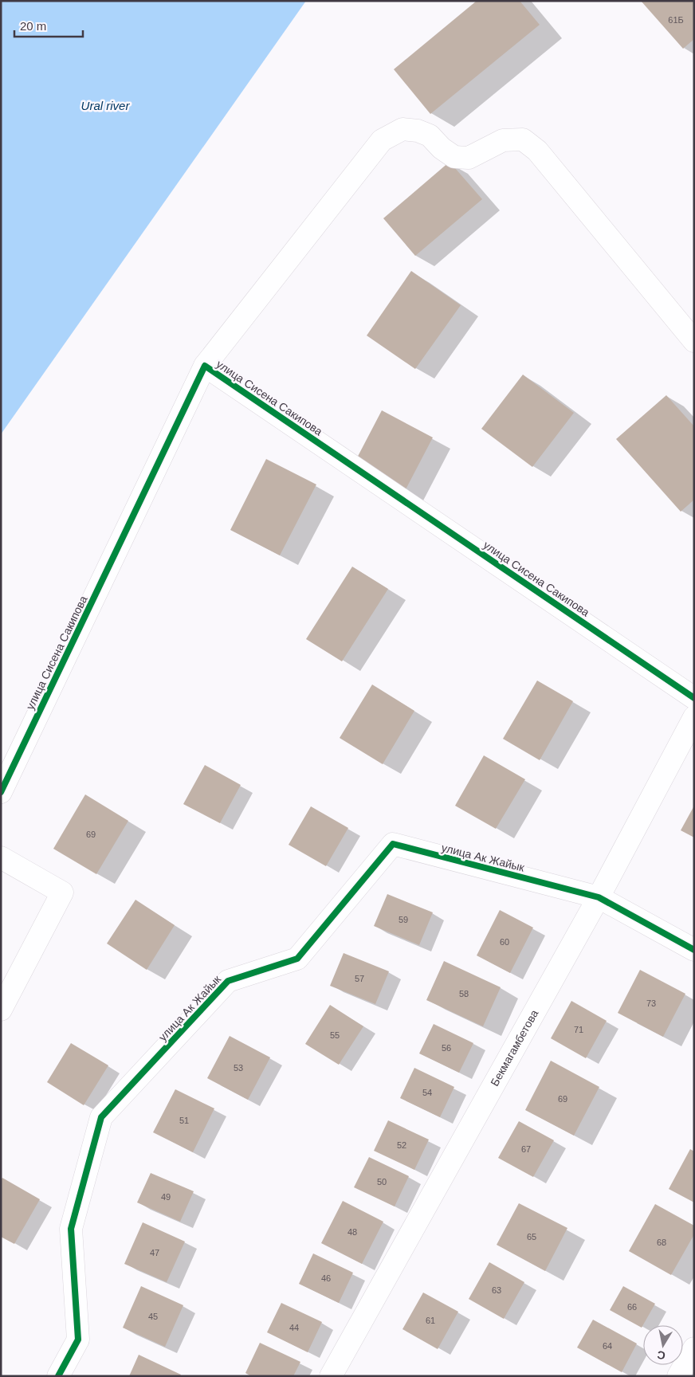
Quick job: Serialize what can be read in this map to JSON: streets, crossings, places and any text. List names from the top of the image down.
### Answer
{
  "streets": {
    "street": ["улица Сисена Сакипова", "улица Ак Жайык", "Бекмагамбетова"]
  },
  "crossings": [
    ["улица Ак Жайык", "Бекмагамбетова"]
  ],
  "water": ["Ural river"],
  "house_numbers": [
    "61Б",
    "69",
    "59",
    "60",
    "57",
    "58",
    "73",
    "71",
    "55",
    "56",
    "53",
    "54",
    "69",
    "51",
    "52",
    "67",
    "50",
    "49",
    "48",
    "65",
    "68",
    "47",
    "46",
    "63",
    "66",
    "45",
    "61",
    "44",
    "64"
  ],
  "scale_bar": "20 m",
  "north": "bottom"
}
